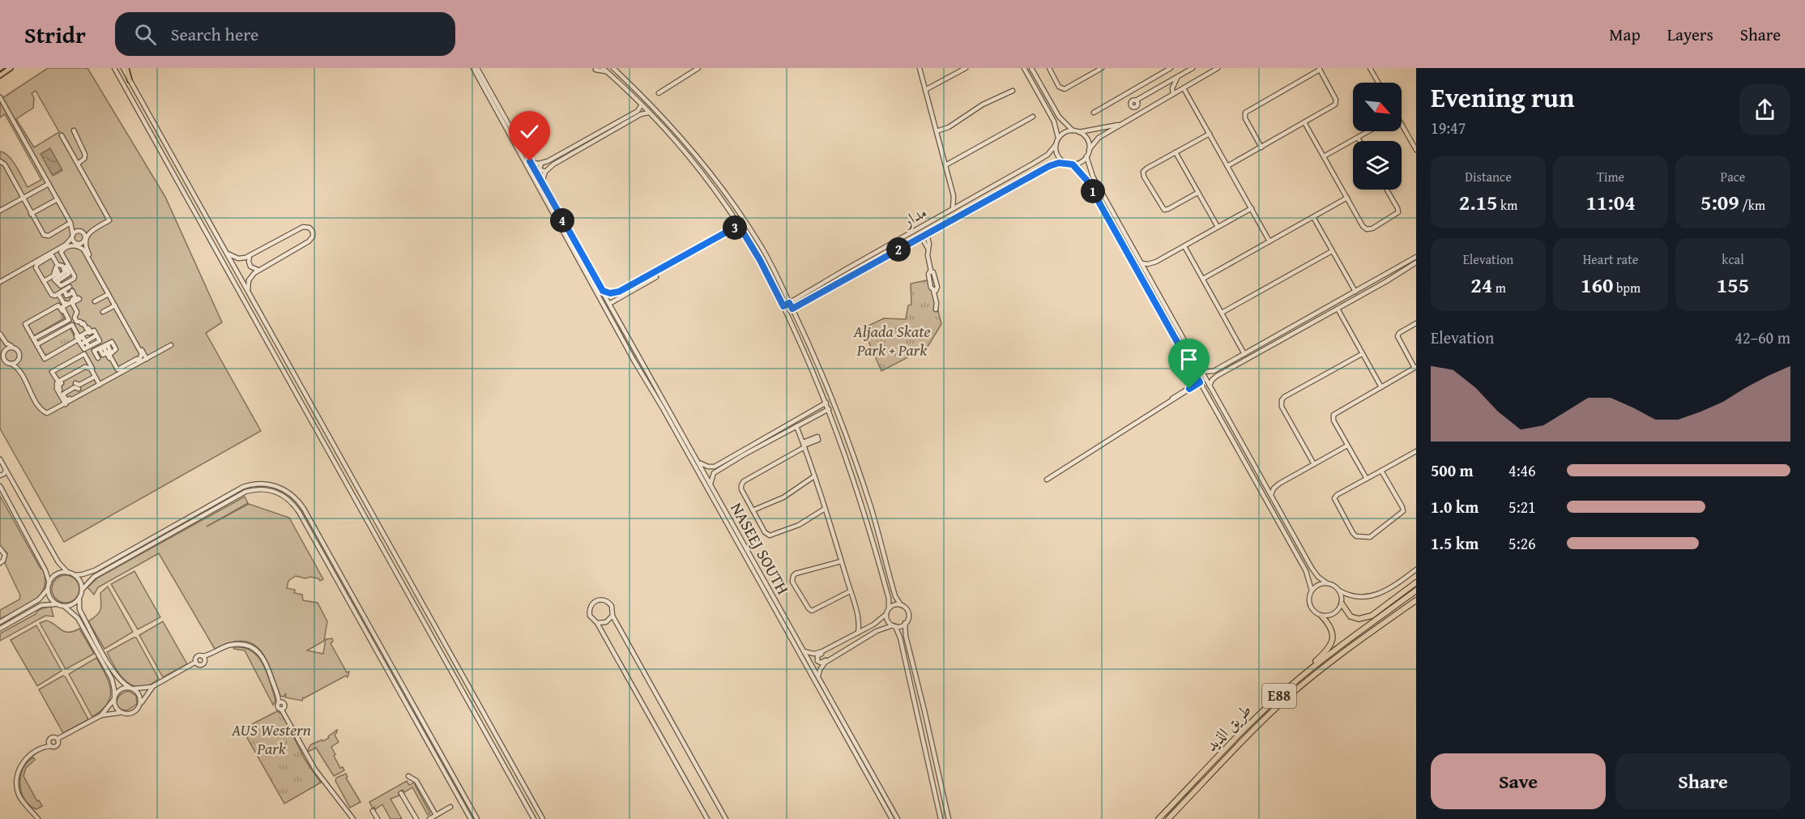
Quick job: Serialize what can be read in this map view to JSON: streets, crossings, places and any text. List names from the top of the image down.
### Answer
{
  "streets": {
    "highway": ["E88", "طريق الذيد"],
    "street": ["مدار", "NASEEJ SOUTH"]
  },
  "parks": ["Aljada Skate Park + Park", "AUS Western Park"],
  "north": "bottom right",
  "page": {
    "header": "Stridr",
    "search": "Search here",
    "nav": ["Map", "Layers", "Share"],
    "heading": ["Evening run", "19:47"],
    "stats": [
      ["Distance", "2.15 km"],
      ["Time", "11:04"],
      ["Pace", "5:09 /km"],
      ["Elevation", "24 m"],
      ["Heart rate", "160 bpm"],
      ["kcal", "155"]
    ],
    "pins": [
      "1",
      "4",
      "3",
      "2"
    ],
    "chart": ["Elevation", "42–60 m"],
    "list": [
      {
        "name": "500 m",
        "note": "4:46"
      },
      {
        "name": "1.0 km",
        "note": "5:21"
      },
      {
        "name": "1.5 km",
        "note": "5:26"
      }
    ],
    "buttons": ["Save", "Share"]
  }
}
